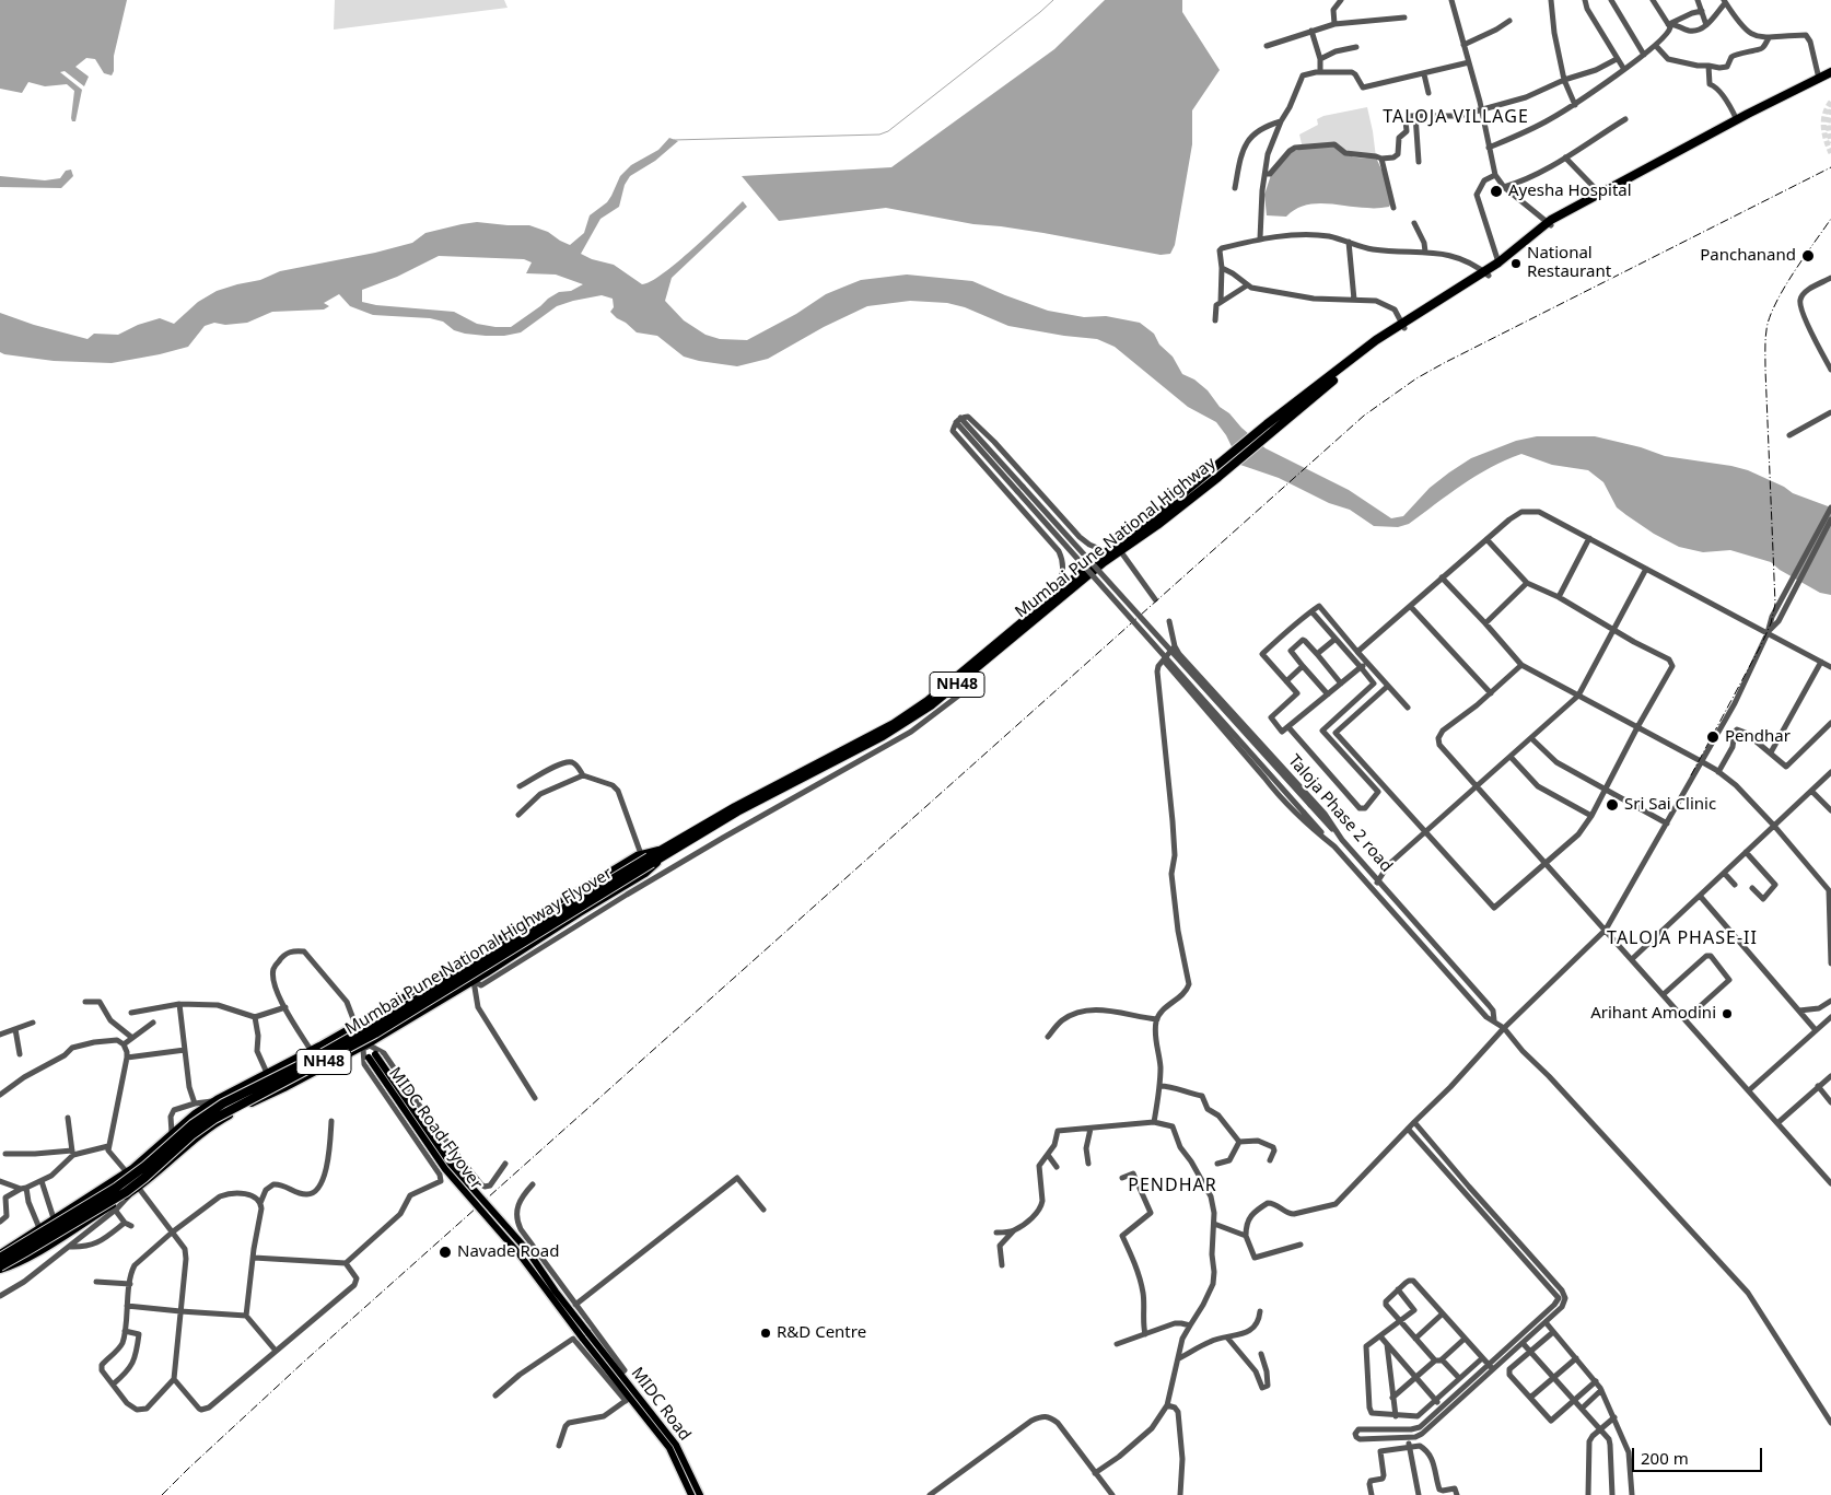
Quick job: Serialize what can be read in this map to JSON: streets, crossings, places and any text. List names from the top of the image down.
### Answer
{
  "streets": {
    "highway": ["Mumbai Pune National Highway", "NH48", "Mumbai Pune National Highway Flyover"],
    "main road": ["MIDC Road Flyover", "MIDC Road"],
    "street": ["Taloja Phase 2 road"]
  },
  "crossings": [
    ["Mumbai Pune National Highway", "NH48"],
    ["Mumbai Pune National Highway", "Mumbai Pune National Highway Flyover"],
    ["MIDC Road Flyover", "MIDC Road"]
  ],
  "districts": ["TALOJA VILLAGE", "TALOJA PHASE-II", "PENDHAR"],
  "places": [
    "Ayesha Hospital",
    "Panchanand",
    "National Restaurant",
    "Pendhar",
    "Sri Sai Clinic",
    "Arihant Amodini",
    "Navade Road",
    "R&D Centre"
  ],
  "scale_bar": "200 m"
}
